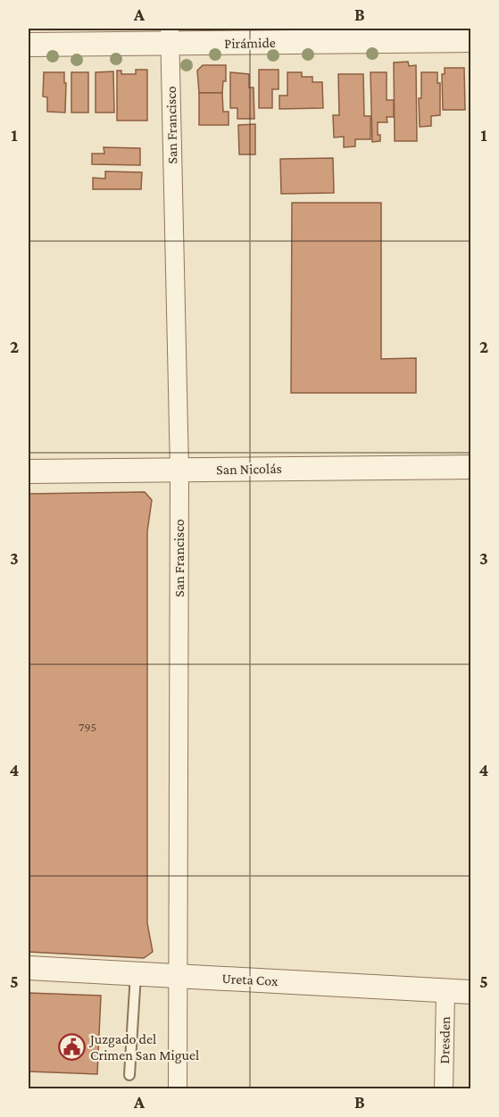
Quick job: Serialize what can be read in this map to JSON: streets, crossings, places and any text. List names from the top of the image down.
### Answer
{
  "streets": {
    "street": [
      "Pirámide",
      "San Francisco",
      "San Nicolás",
      "Ureta Cox",
      "Dresden"
    ]
  },
  "crossings": [
    ["Pirámide", "San Francisco"],
    ["San Francisco", "San Nicolás"],
    ["San Francisco", "Ureta Cox"],
    ["Ureta Cox", "Dresden"]
  ],
  "places": {
    "public building": ["Juzgado del Crimen San Miguel"]
  },
  "house_numbers": ["795"],
  "grid": {
    "columns": ["A", "B"],
    "rows": [
      "1",
      "2",
      "3",
      "4",
      "5"
    ]
  }
}
